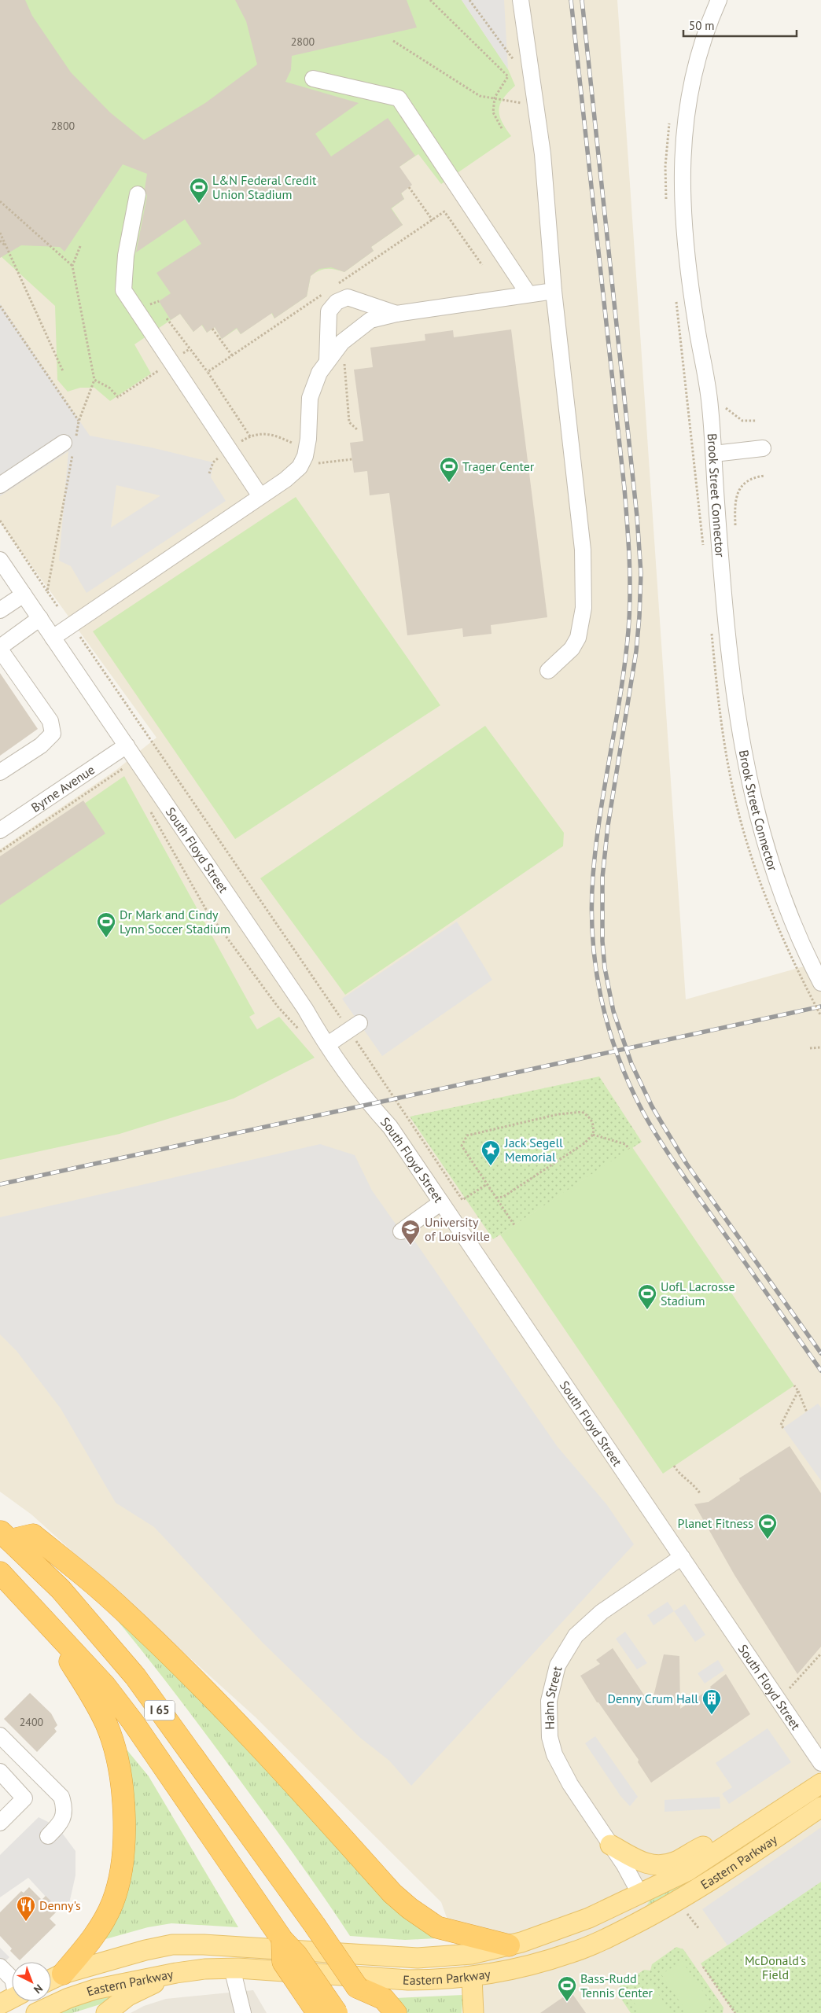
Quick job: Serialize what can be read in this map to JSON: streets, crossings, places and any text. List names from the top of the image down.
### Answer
{
  "streets": {
    "highway": ["I 65"],
    "main road": ["Eastern Parkway"],
    "street": [
      "Brook Street Connector",
      "Byrne Avenue",
      "South Floyd Street",
      "Hahn Street"
    ]
  },
  "crossings": [
    ["Byrne Avenue", "South Floyd Street"],
    ["South Floyd Street", "Hahn Street"],
    ["Hahn Street", "Eastern Parkway"]
  ],
  "parks": ["McDonald's Field"],
  "places": {
    "sports": [
      "L&N Federal Credit Union Stadium",
      "Trager Center",
      "Dr Mark and Cindy Lynn Soccer Stadium",
      "UofL Lacrosse Stadium",
      "Planet Fitness",
      "Bass-Rudd Tennis Center"
    ],
    "place": ["Jack Segell Memorial"],
    "school or university": ["University of Louisville"],
    "building": ["Denny Crum Hall"],
    "restaurant": ["Denny's"]
  },
  "house_numbers": ["2800", "2800", "2400"],
  "scale_bar": "50 m",
  "north": "bottom right"
}
